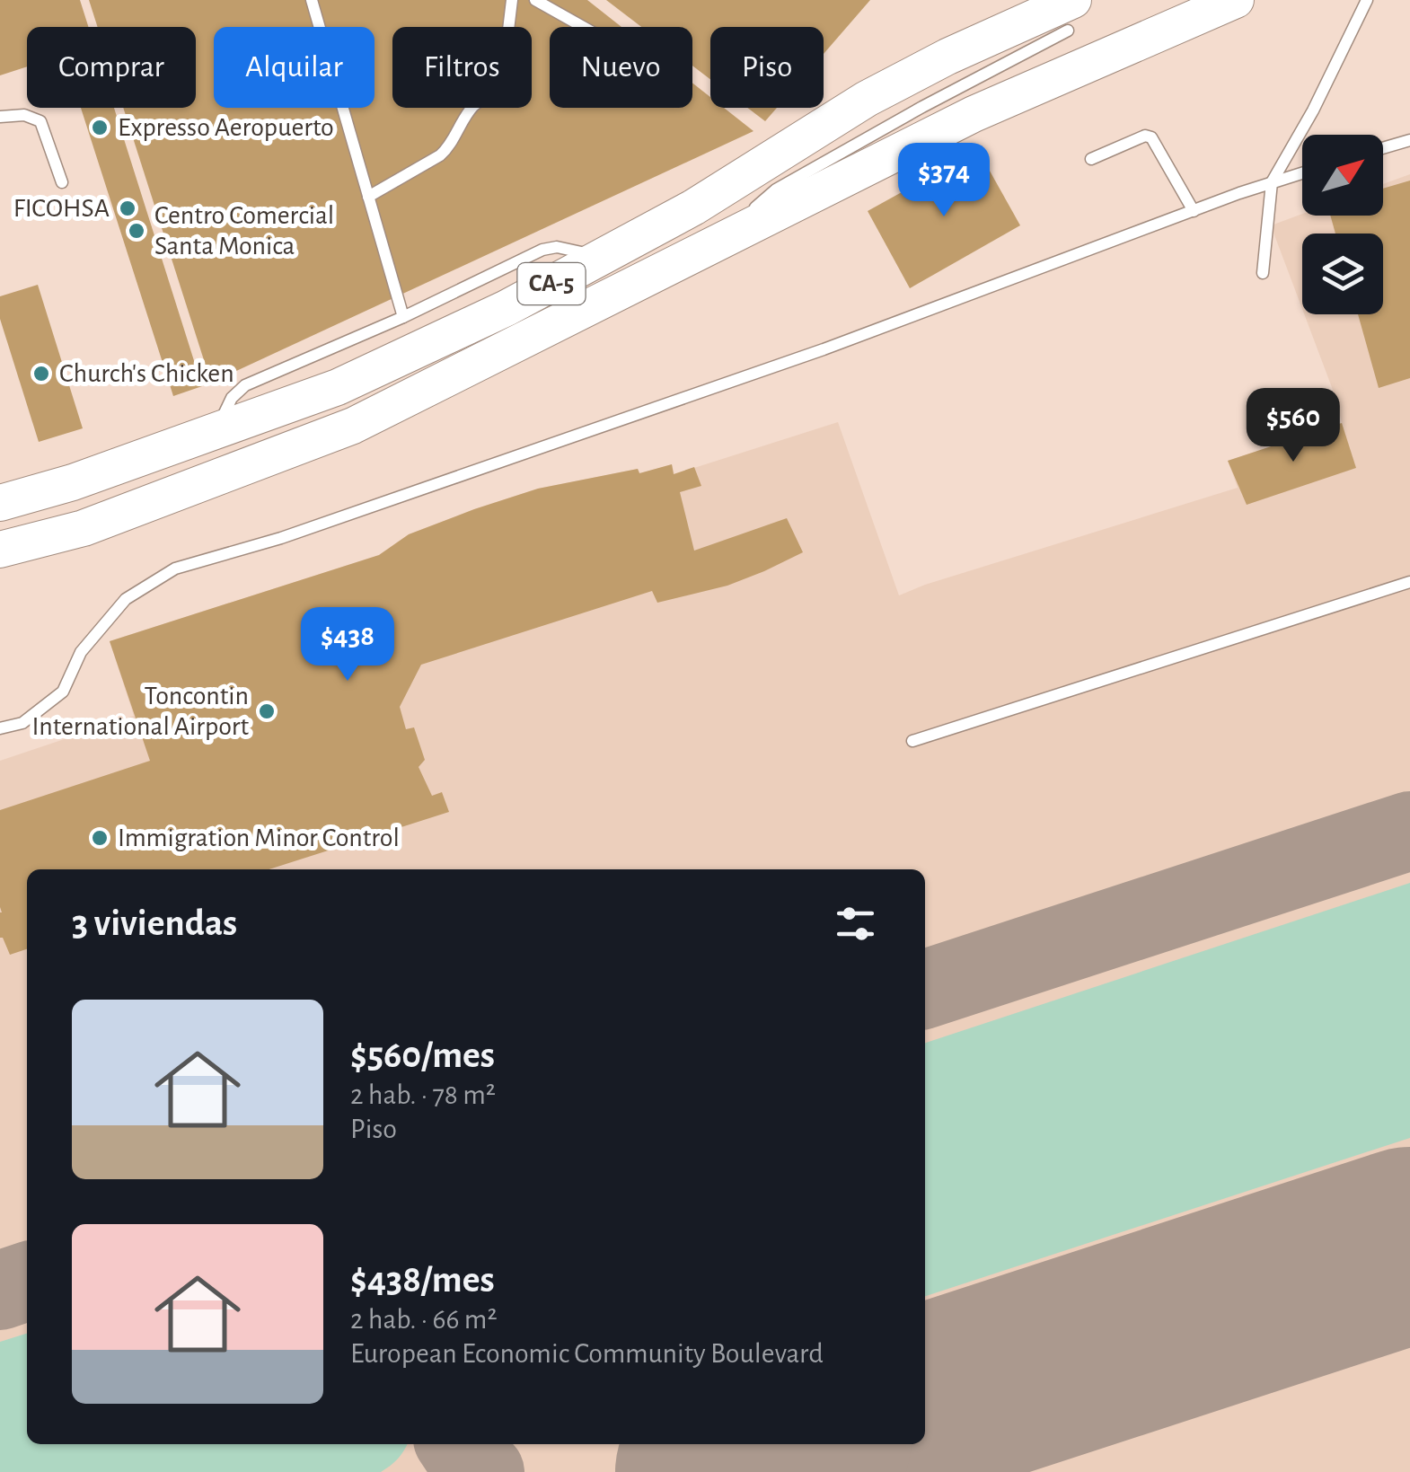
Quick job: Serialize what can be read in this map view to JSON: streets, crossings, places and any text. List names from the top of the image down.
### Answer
{
  "streets": {
    "main road": ["CA-5"]
  },
  "places": [
    "Expresso Aeropuerto",
    "FICOHSA",
    "Centro Comercial Santa Monica",
    "Church's Chicken",
    "Toncontin International Airport",
    "Immigration Minor Control"
  ],
  "north": "top right",
  "page": {
    "chip": [
      "Comprar",
      "Alquilar",
      "Filtros",
      "Nuevo",
      "Piso"
    ],
    "price": ["$374", "$560", "$438"],
    "heading": "3 viviendas",
    "list": [
      {
        "name": "$560/mes",
        "note": "2 hab. · 78 m² · Piso"
      },
      {
        "name": "$438/mes",
        "note": "2 hab. · 66 m² · European Economic Community Boulevard"
      }
    ]
  }
}
